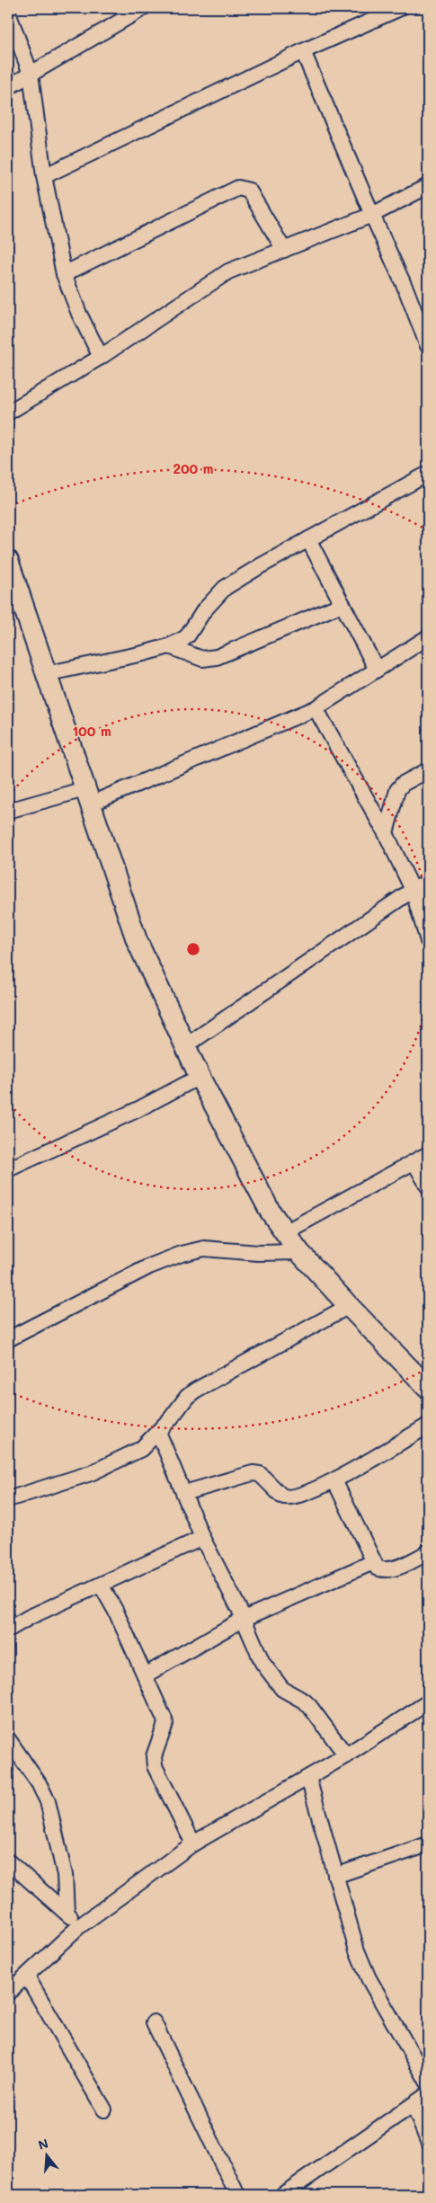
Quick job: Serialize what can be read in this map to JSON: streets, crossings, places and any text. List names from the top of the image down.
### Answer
{
  "north": "top",
  "rings": ["200 m", "100 m"]
}
